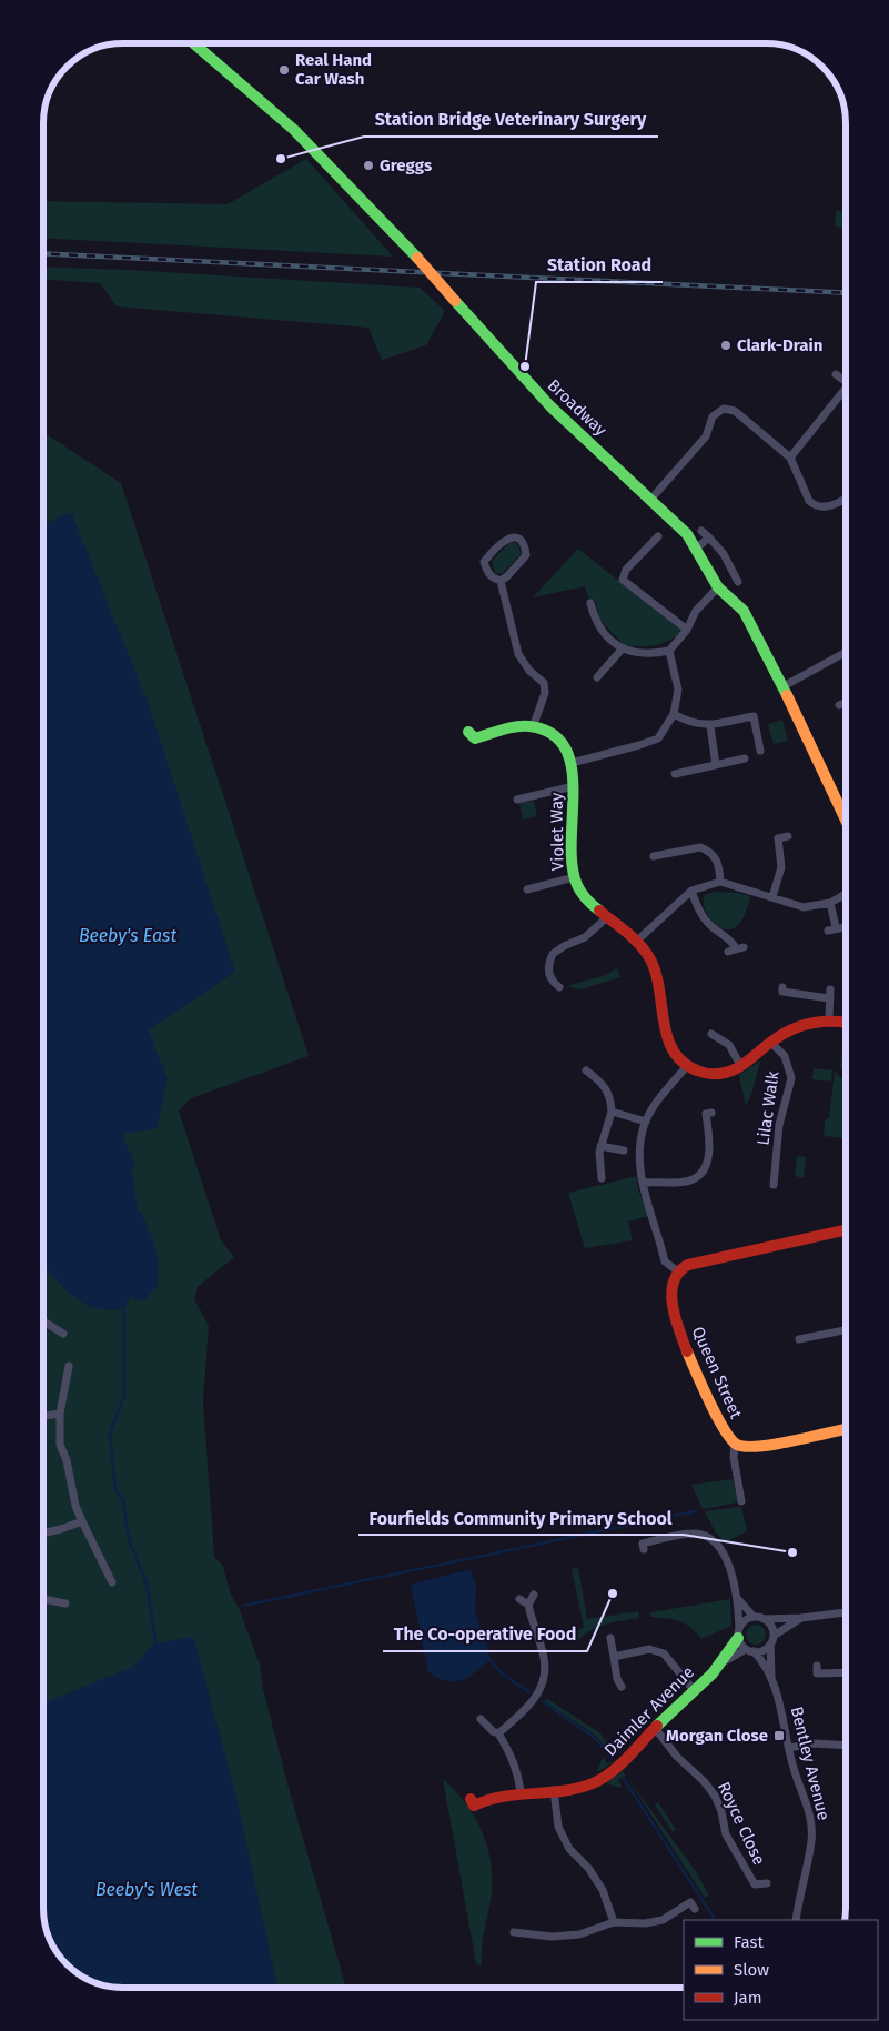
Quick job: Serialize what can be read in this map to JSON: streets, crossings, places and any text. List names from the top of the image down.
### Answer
{
  "streets": {
    "street": [
      "Broadway",
      "Violet Way",
      "Lilac Walk",
      "Queen Street",
      "Daimler Avenue",
      "Bentley Avenue",
      "Royce Close"
    ]
  },
  "crossings": [
    ["Daimler Avenue", "Bentley Avenue"],
    ["Daimler Avenue", "Royce Close"]
  ],
  "water": ["Beeby's East", "Beeby's West"],
  "places": {
    "other": [
      "Real Hand Car Wash",
      "Station Bridge Veterinary Surgery",
      "Greggs",
      "Clark-Drain",
      "Station Road",
      "Fourfields Community Primary School",
      "The Co-operative Food"
    ],
    "transit": ["Morgan Close"]
  },
  "legend": ["Fast", "Slow", "Jam"]
}
